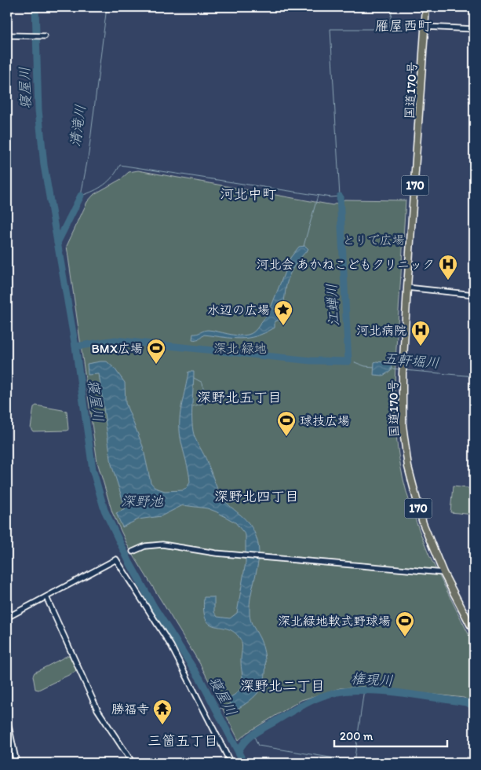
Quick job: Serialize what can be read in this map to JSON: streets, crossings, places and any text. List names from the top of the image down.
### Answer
{
  "streets": {
    "highway": ["国道170号", "170"]
  },
  "districts": [
    "雁屋西町",
    "河北中町",
    "深野北五丁目",
    "深野北四丁目",
    "深野北二丁目",
    "三箇五丁目"
  ],
  "water": [
    "寝屋川",
    "清滝川",
    "江蝉川",
    "五軒堀川",
    "深野池",
    "権現川"
  ],
  "parks": ["とりで広場", "深北 緑地"],
  "places": {
    "hospital": ["河北会 あかねこどもクリニック", "河北病院"],
    "place": ["水辺の広場"],
    "sports": ["BMX広場", "球技広場", "深北緑地軟式野球場"],
    "temple": ["勝福寺"]
  },
  "scale_bar": "200 m"
}
